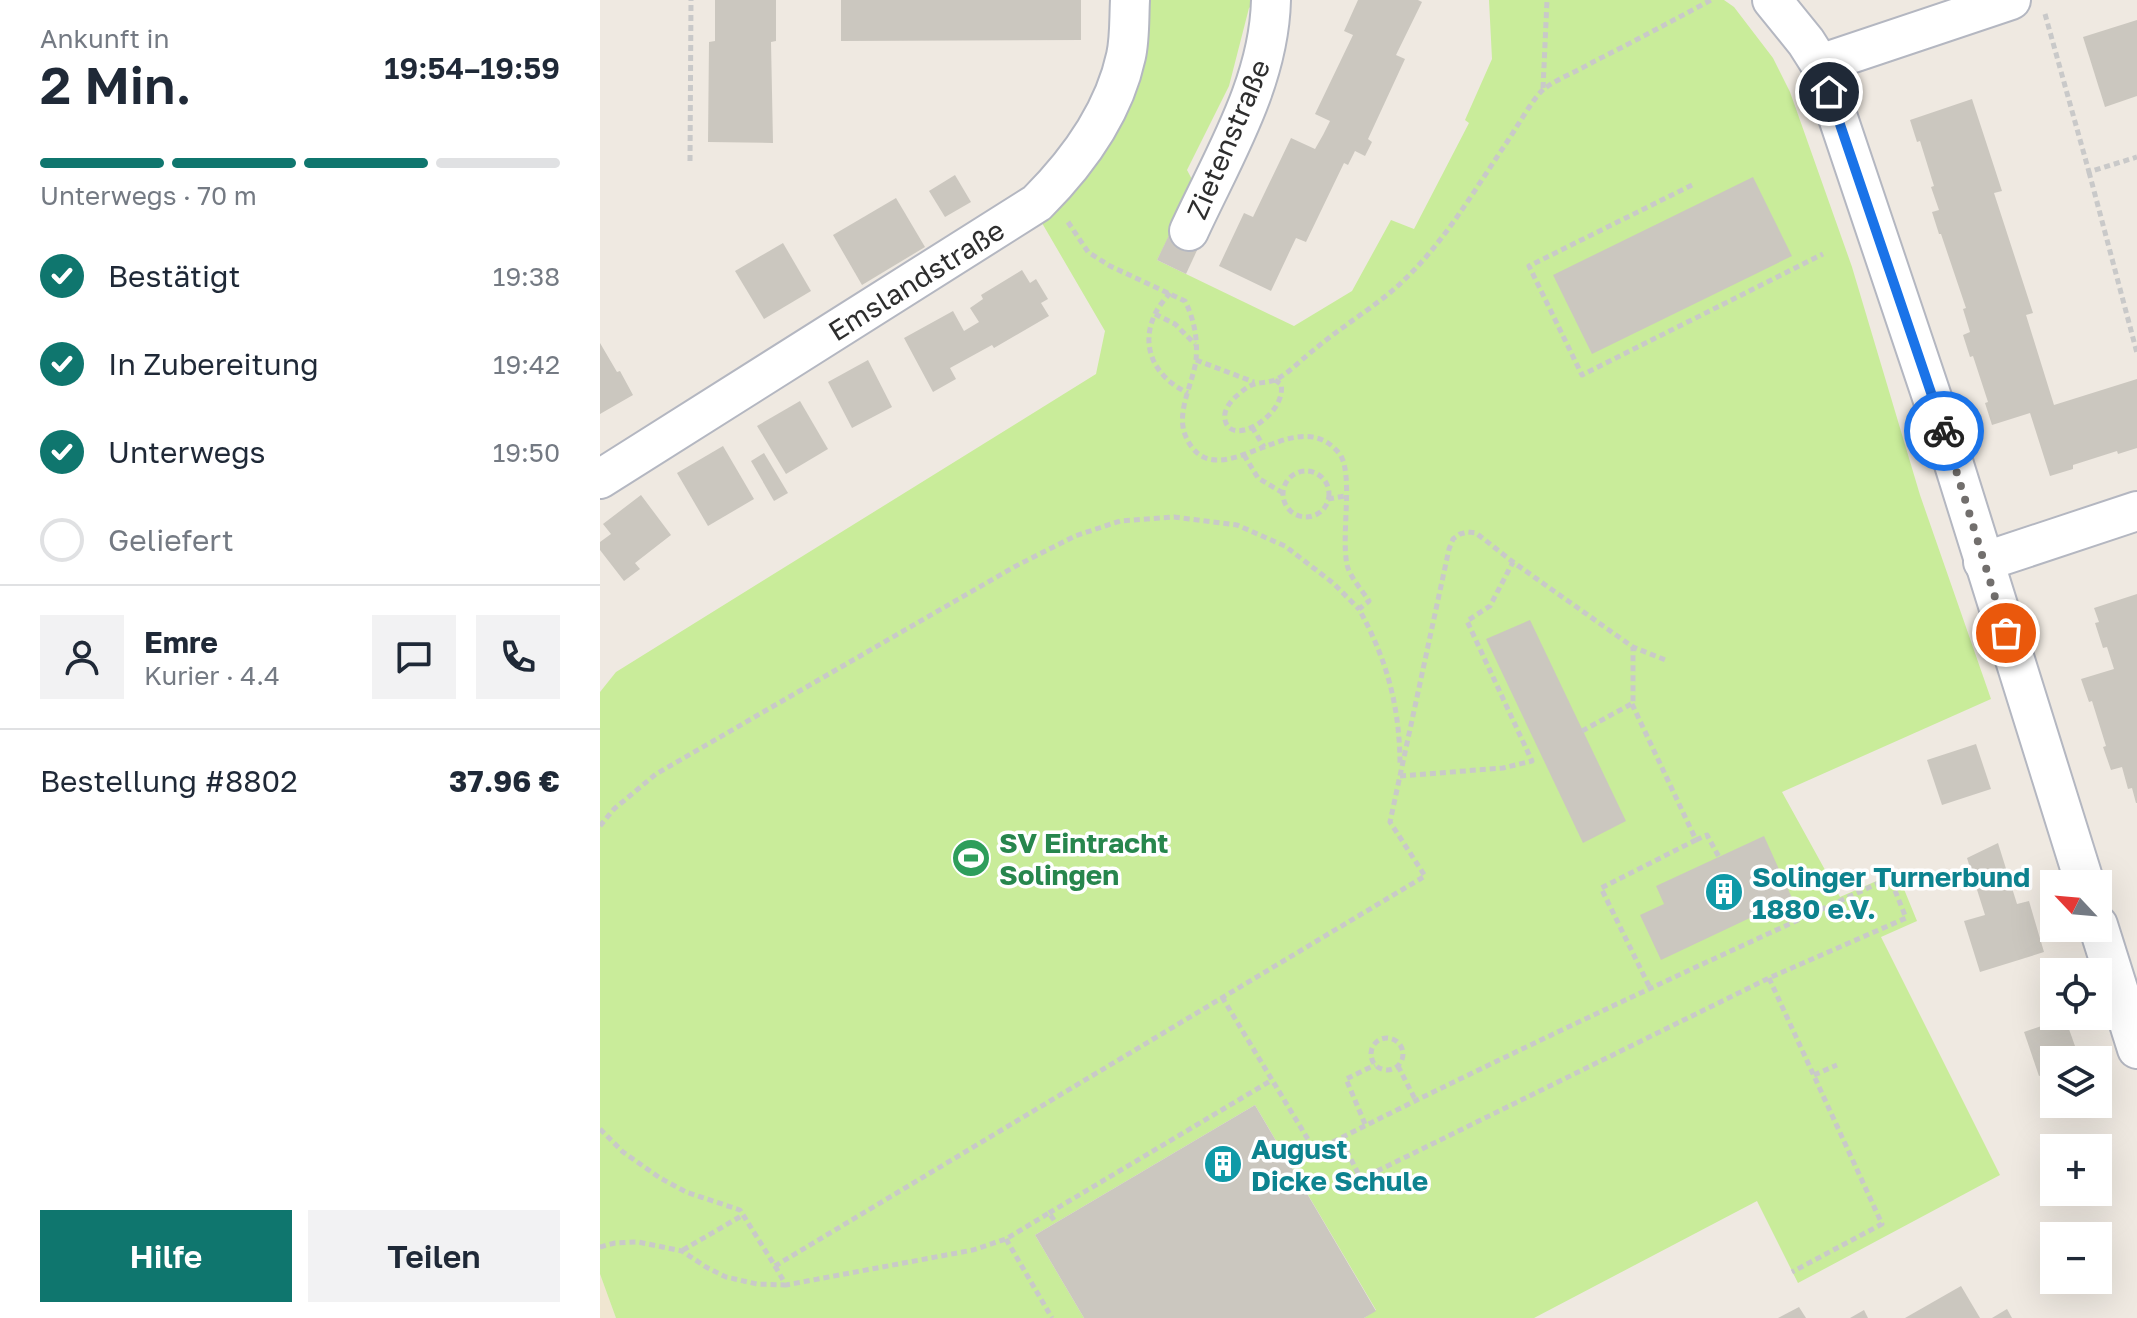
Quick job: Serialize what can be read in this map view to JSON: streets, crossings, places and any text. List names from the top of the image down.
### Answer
{
  "streets": {
    "street": ["Zietenstraße", "Emslandstraße"]
  },
  "places": {
    "sports": ["SV Eintracht Solingen"],
    "building": ["Solinger Turnerbund 1880 e.V.", "August Dicke Schule"]
  },
  "north": "top left",
  "page": {
    "heading": ["2 Min.", "Ankunft in", "19:54–19:59"],
    "panel": [
      "Emre",
      "Kurier · 4.4",
      "Bestellung #8802",
      "37.96 €"
    ],
    "bar": "Unterwegs · 70 m",
    "list": [
      ["Bestätigt", "19:38"],
      ["In Zubereitung", "19:42"],
      ["Unterwegs", "19:50"],
      "Geliefert"
    ],
    "map_buttons": ["+", "−"],
    "buttons": ["Hilfe", "Teilen"]
  }
}
